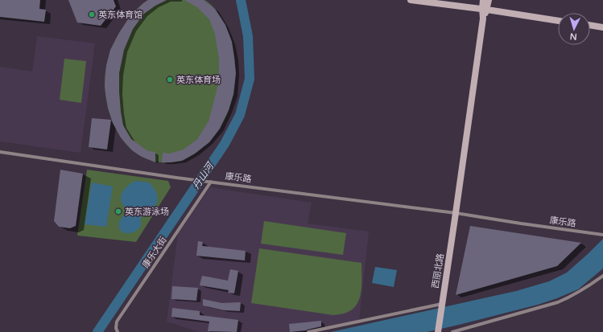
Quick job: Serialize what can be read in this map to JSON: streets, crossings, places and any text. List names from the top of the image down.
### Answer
{
  "streets": {
    "street": ["康乐路", "康乐大街", "西丽北路"]
  },
  "crossings": [
    ["康乐路", "康乐大街"],
    ["康乐路", "西丽北路"]
  ],
  "water": ["丹山河"],
  "places": ["英东体育馆", "英东体育场", "英东游泳场"],
  "north": "bottom"
}
